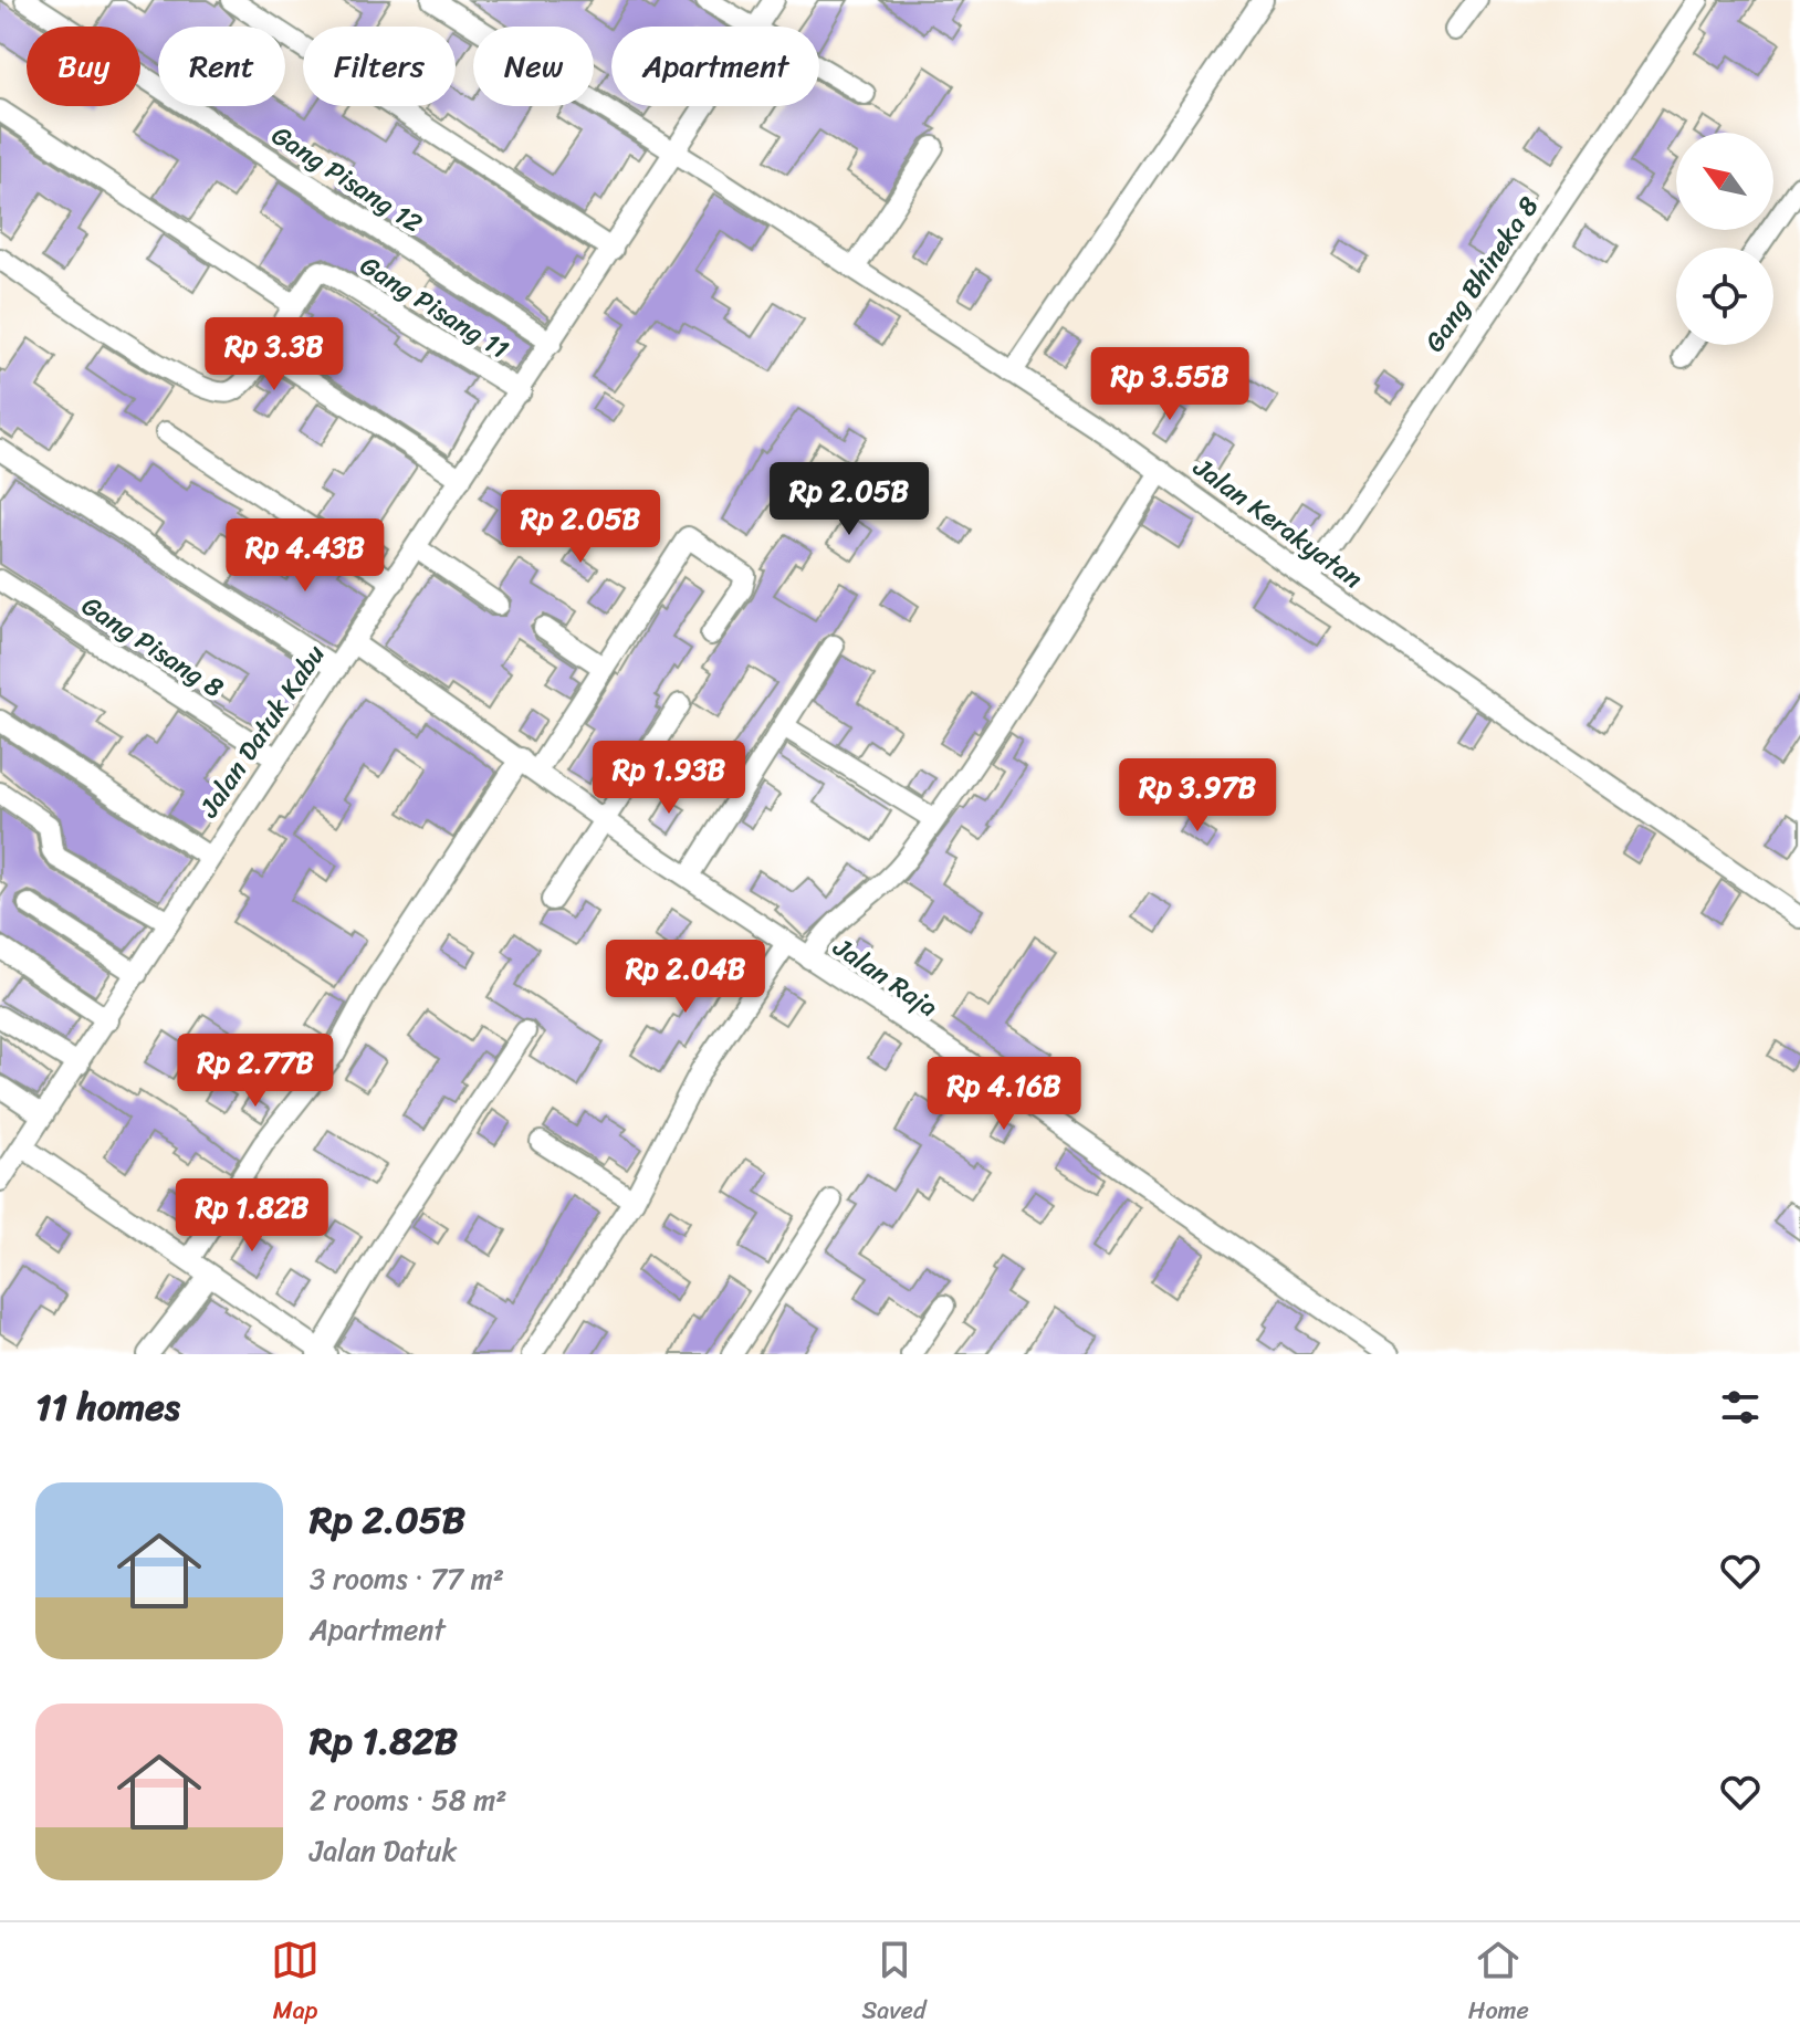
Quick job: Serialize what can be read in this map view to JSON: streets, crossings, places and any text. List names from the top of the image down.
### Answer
{
  "streets": {
    "street": [
      "Gang Pisang 12",
      "Gang Bhineka 8",
      "Gang Pisang 11",
      "Jalan Kerakyatan",
      "Gang Pisang 8",
      "Jalan Datuk Kabu",
      "Jalan Raja"
    ]
  },
  "crossings": [
    ["Gang Pisang 12", "Jalan Datuk Kabu"],
    ["Gang Bhineka 8", "Jalan Kerakyatan"],
    ["Gang Pisang 11", "Jalan Datuk Kabu"],
    ["Jalan Kerakyatan", "Jalan Datuk Kabu"],
    ["Gang Pisang 8", "Jalan Datuk Kabu"],
    ["Jalan Datuk Kabu", "Jalan Raja"]
  ],
  "north": "top left",
  "page": {
    "chip": [
      "Buy",
      "Rent",
      "Filters",
      "New",
      "Apartment"
    ],
    "price": [
      "Rp 3.3B",
      "Rp 3.55B",
      "Rp 2.05B",
      "Rp 2.05B",
      "Rp 4.43B",
      "Rp 1.93B",
      "Rp 3.97B",
      "Rp 2.04B",
      "Rp 2.77B",
      "Rp 4.16B",
      "Rp 1.82B"
    ],
    "heading": "11 homes",
    "list": [
      {
        "name": "Rp 2.05B",
        "note": "3 rooms · 77 m² · Apartment"
      },
      {
        "name": "Rp 1.82B",
        "note": "2 rooms · 58 m² · Jalan Datuk"
      }
    ],
    "tabs": ["Map", "Saved", "Home"]
  }
}
